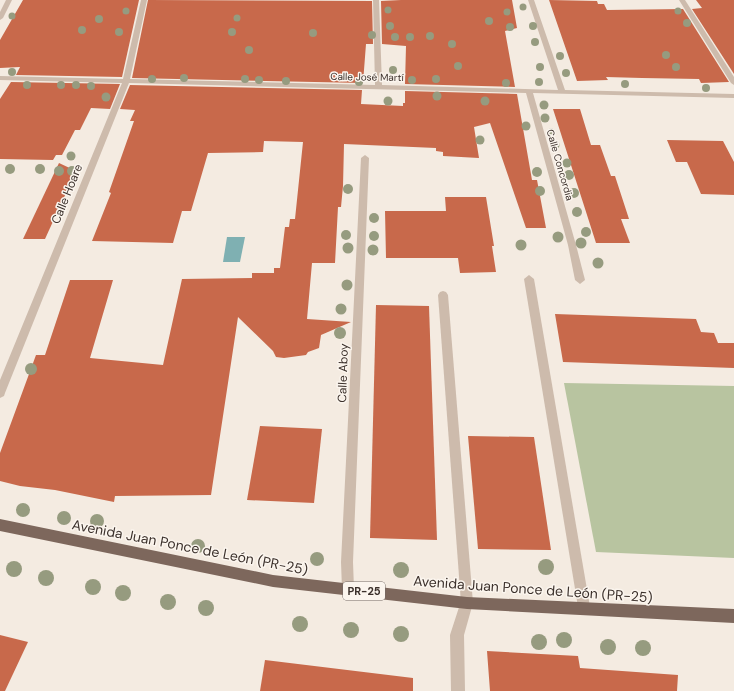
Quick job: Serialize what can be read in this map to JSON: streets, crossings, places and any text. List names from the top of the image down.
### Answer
{
  "streets": {
    "main road": ["Avenida Juan Ponce de León (PR-25)", "PR-25"],
    "street": [
      "Calle José Martí",
      "Calle Concordia",
      "Calle Hoare",
      "Calle Aboy"
    ]
  },
  "crossings": [
    ["Calle José Martí", "Calle Concordia"],
    ["Calle José Martí", "Calle Hoare"],
    ["Calle Aboy", "Avenida Juan Ponce de León (PR-25)"]
  ]
}
